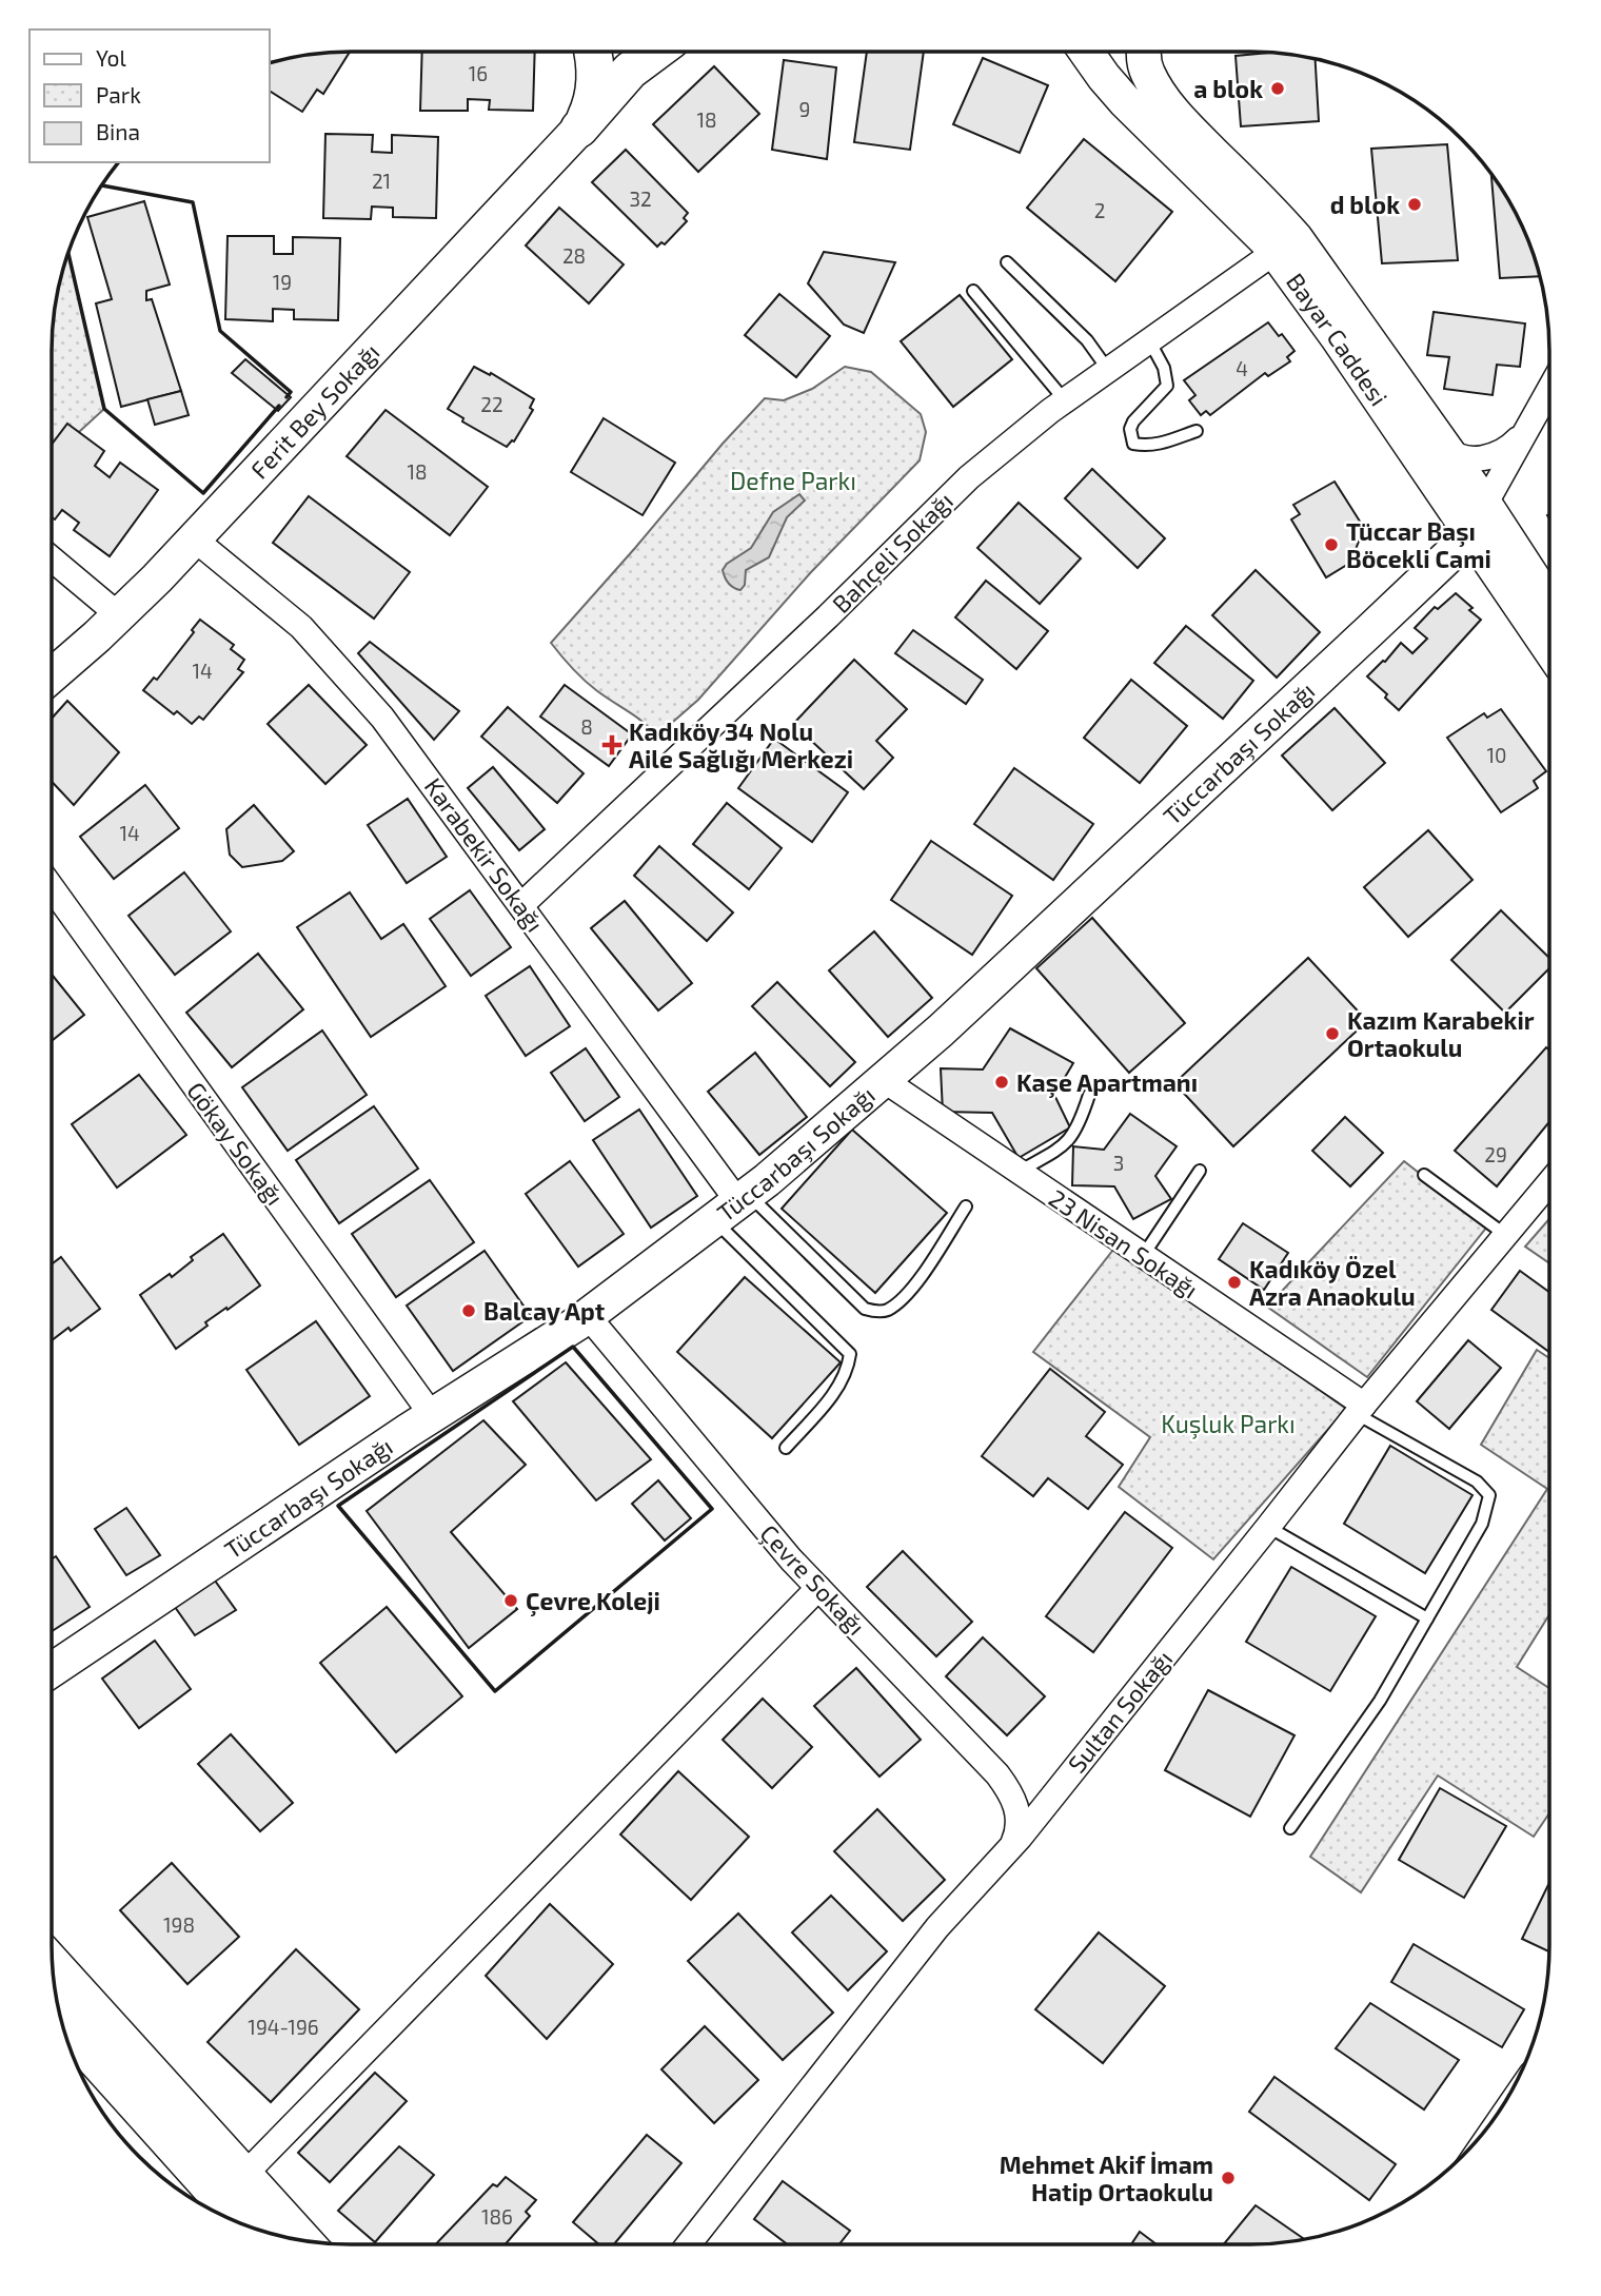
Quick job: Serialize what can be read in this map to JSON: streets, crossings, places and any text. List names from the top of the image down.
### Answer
{
  "streets": {
    "street": [
      "Bayar Caddesi",
      "Ferit Bey Sokağı",
      "Bahçeli Sokağı",
      "Tüccarbaşı Sokağı",
      "Karabekir Sokağı",
      "Gökay Sokağı",
      "23 Nisan Sokağı",
      "Çevre Sokağı",
      "Sultan Sokağı"
    ]
  },
  "crossings": [
    ["Bayar Caddesi", "Bahçeli Sokağı"],
    ["Bayar Caddesi", "Tüccarbaşı Sokağı"],
    ["Ferit Bey Sokağı", "Karabekir Sokağı"],
    ["Bahçeli Sokağı", "Karabekir Sokağı"],
    ["Tüccarbaşı Sokağı", "Karabekir Sokağı"],
    ["Tüccarbaşı Sokağı", "Gökay Sokağı"],
    ["Tüccarbaşı Sokağı", "23 Nisan Sokağı"],
    ["Tüccarbaşı Sokağı", "Çevre Sokağı"],
    ["23 Nisan Sokağı", "Sultan Sokağı"],
    ["Çevre Sokağı", "Sultan Sokağı"]
  ],
  "parks": ["Defne Parkı", "Kuşluk Parkı"],
  "places": {
    "other": [
      "a blok",
      "d blok",
      "Tüccar Başı Böcekli Cami",
      "Kazım Karabekir Ortaokulu",
      "Kaşe Apartmanı",
      "Kadıköy Özel Azra Anaokulu",
      "Balcay Apt",
      "Çevre Koleji",
      "Mehmet Akif İmam Hatip Ortaokulu"
    ],
    "health": ["Kadıköy 34 Nolu Aile Sağlığı Merkezi"]
  },
  "house_numbers": [
    "16",
    "9",
    "18",
    "21",
    "32",
    "2",
    "28",
    "19",
    "4",
    "22",
    "18",
    "14",
    "8",
    "10",
    "14",
    "29",
    "3",
    "198",
    "194-196",
    "186"
  ],
  "legend": ["Yol", "Park", "Bina"]
}
